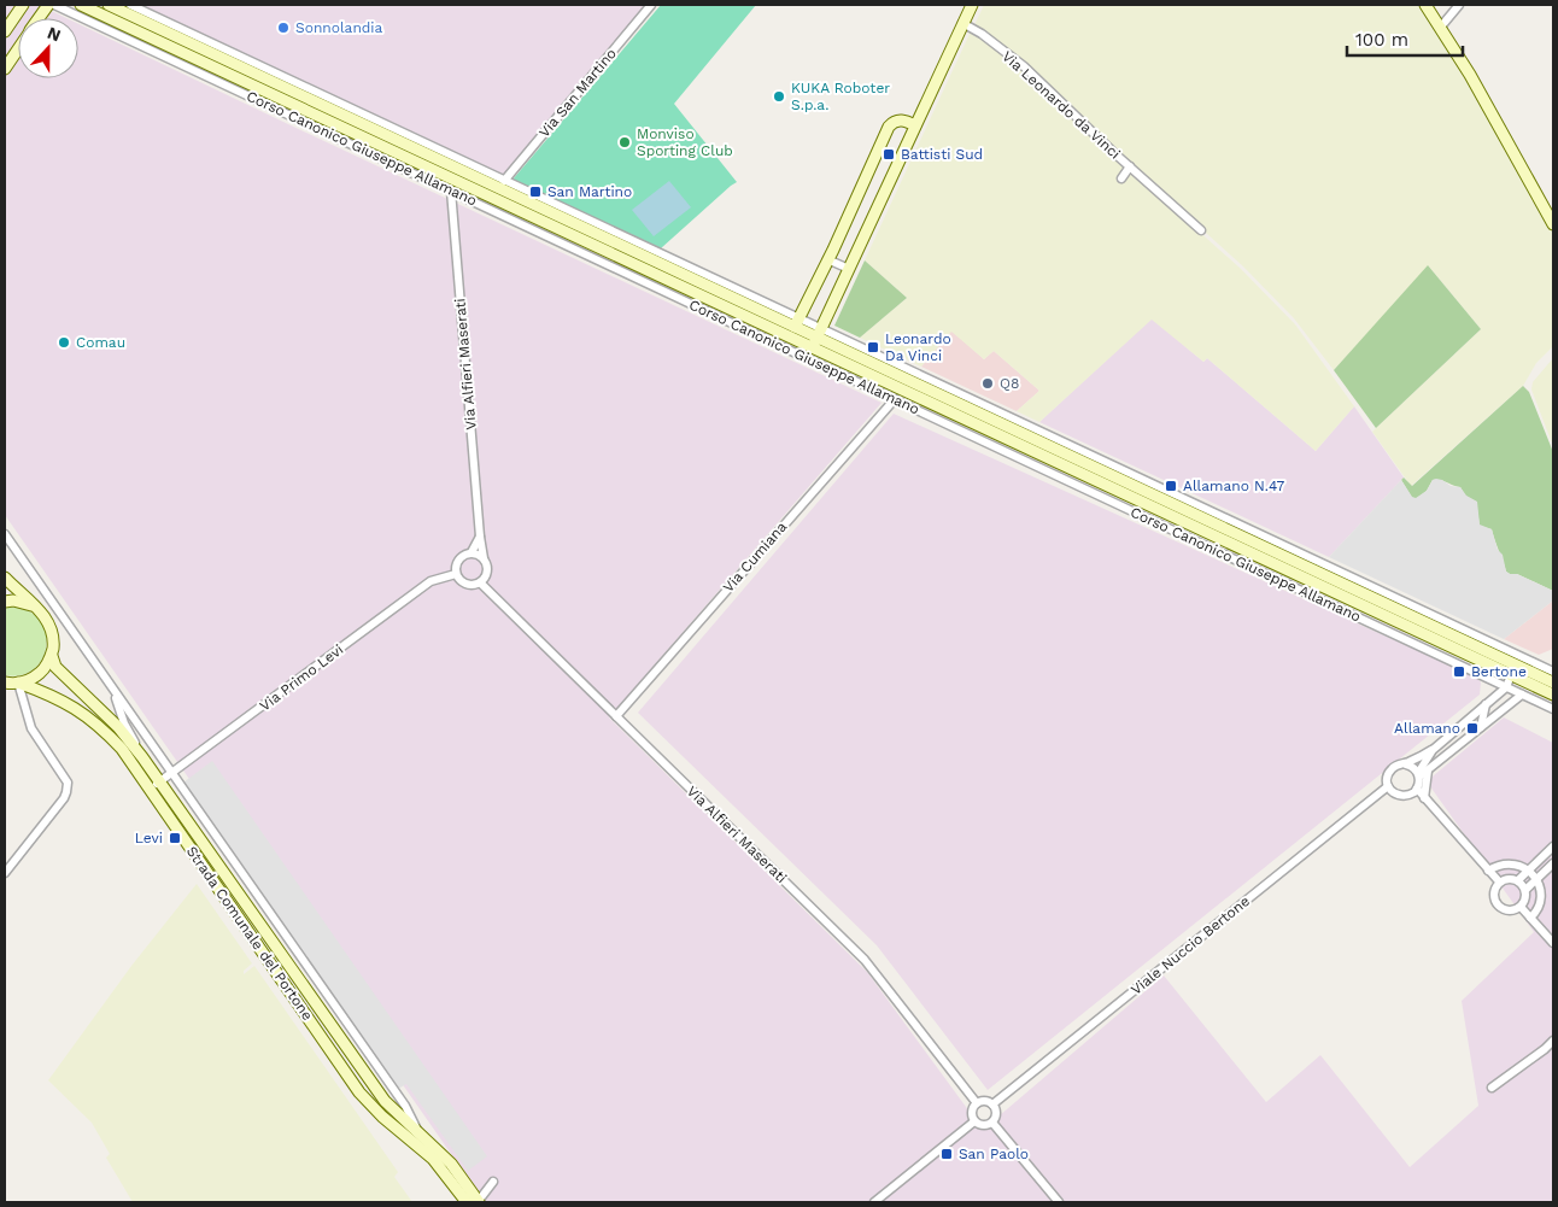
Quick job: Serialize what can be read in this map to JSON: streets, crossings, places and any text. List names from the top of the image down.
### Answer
{
  "streets": {
    "main road": ["Corso Canonico Giuseppe Allamano", "Strada Comunale del Portone"],
    "street": [
      "Via San Martino",
      "Via Leonardo da Vinci",
      "Via Alfieri Maserati",
      "Via Cumiana",
      "Via Primo Levi",
      "Viale Nuccio Bertone"
    ]
  },
  "crossings": [
    ["Via San Martino", "Corso Canonico Giuseppe Allamano"],
    ["Corso Canonico Giuseppe Allamano", "Via Alfieri Maserati"],
    ["Corso Canonico Giuseppe Allamano", "Via Cumiana"],
    ["Corso Canonico Giuseppe Allamano", "Viale Nuccio Bertone"],
    ["Via Alfieri Maserati", "Via Cumiana"],
    ["Via Alfieri Maserati", "Via Primo Levi"],
    ["Via Alfieri Maserati", "Viale Nuccio Bertone"],
    ["Via Primo Levi", "Strada Comunale del Portone"]
  ],
  "places": {
    "other": [
      "Sonnolandia",
      "KUKA Roboter S.p.a.",
      "Monviso Sporting Club",
      "Comau",
      "Q8"
    ],
    "transit": [
      "Battisti Sud",
      "San Martino",
      "Leonardo Da Vinci",
      "Allamano N.47",
      "Bertone",
      "Allamano",
      "Levi",
      "San Paolo"
    ]
  },
  "scale_bar": "100 m",
  "north": "top"
}
